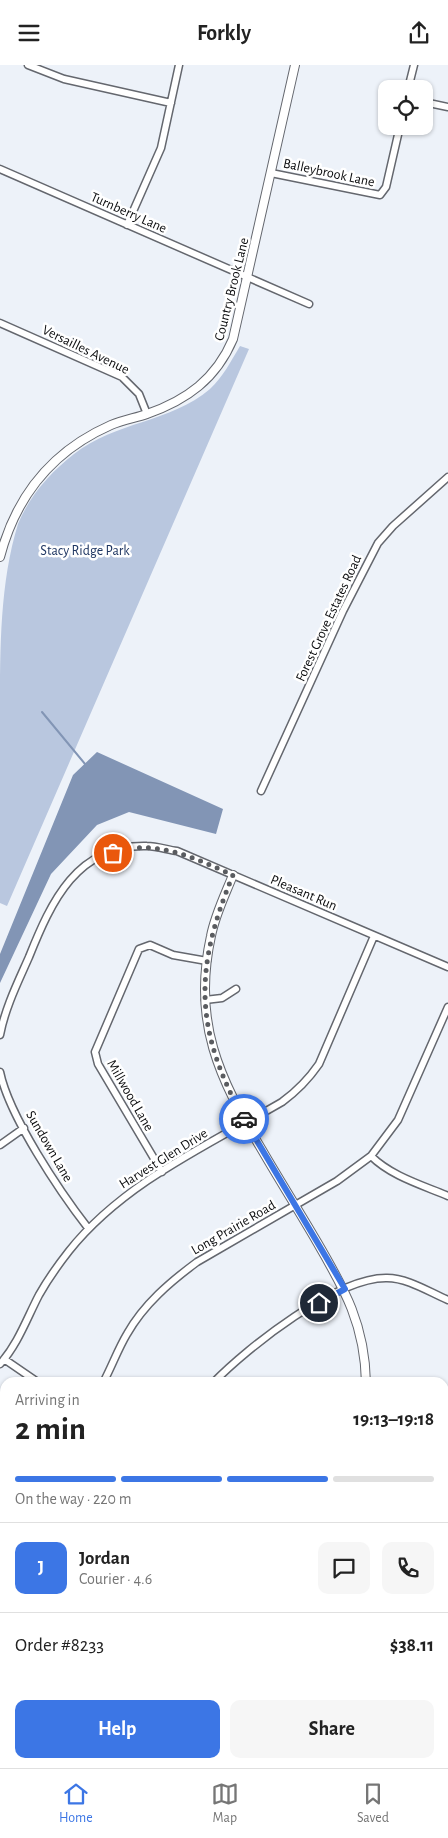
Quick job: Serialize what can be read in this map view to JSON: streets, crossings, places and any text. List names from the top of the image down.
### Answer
{
  "streets": {
    "street": [
      "Balleybrook Lane",
      "Turnberry Lane",
      "Country Brook Lane",
      "Versailles Avenue",
      "Forest Grove Estates Road",
      "Pleasant Run",
      "Millwood Lane",
      "Sundown Lane",
      "Harvest Glen Drive",
      "Long Prairie Road"
    ]
  },
  "crossings": [
    ["Balleybrook Lane", "Country Brook Lane"],
    ["Turnberry Lane", "Country Brook Lane"],
    ["Country Brook Lane", "Versailles Avenue"],
    ["Pleasant Run", "Harvest Glen Drive"],
    ["Millwood Lane", "Harvest Glen Drive"],
    ["Sundown Lane", "Harvest Glen Drive"]
  ],
  "parks": ["Stacy Ridge Park"],
  "page": {
    "header": "Forkly",
    "heading": ["2 min", "Arriving in", "19:13–19:18"],
    "panel": [
      "Jordan",
      "Courier · 4.6",
      "Order #8233",
      "$38.11"
    ],
    "bar": "On the way · 220 m",
    "round": "J",
    "buttons": ["Help", "Share"],
    "tabs": ["Home", "Map", "Saved"]
  }
}
